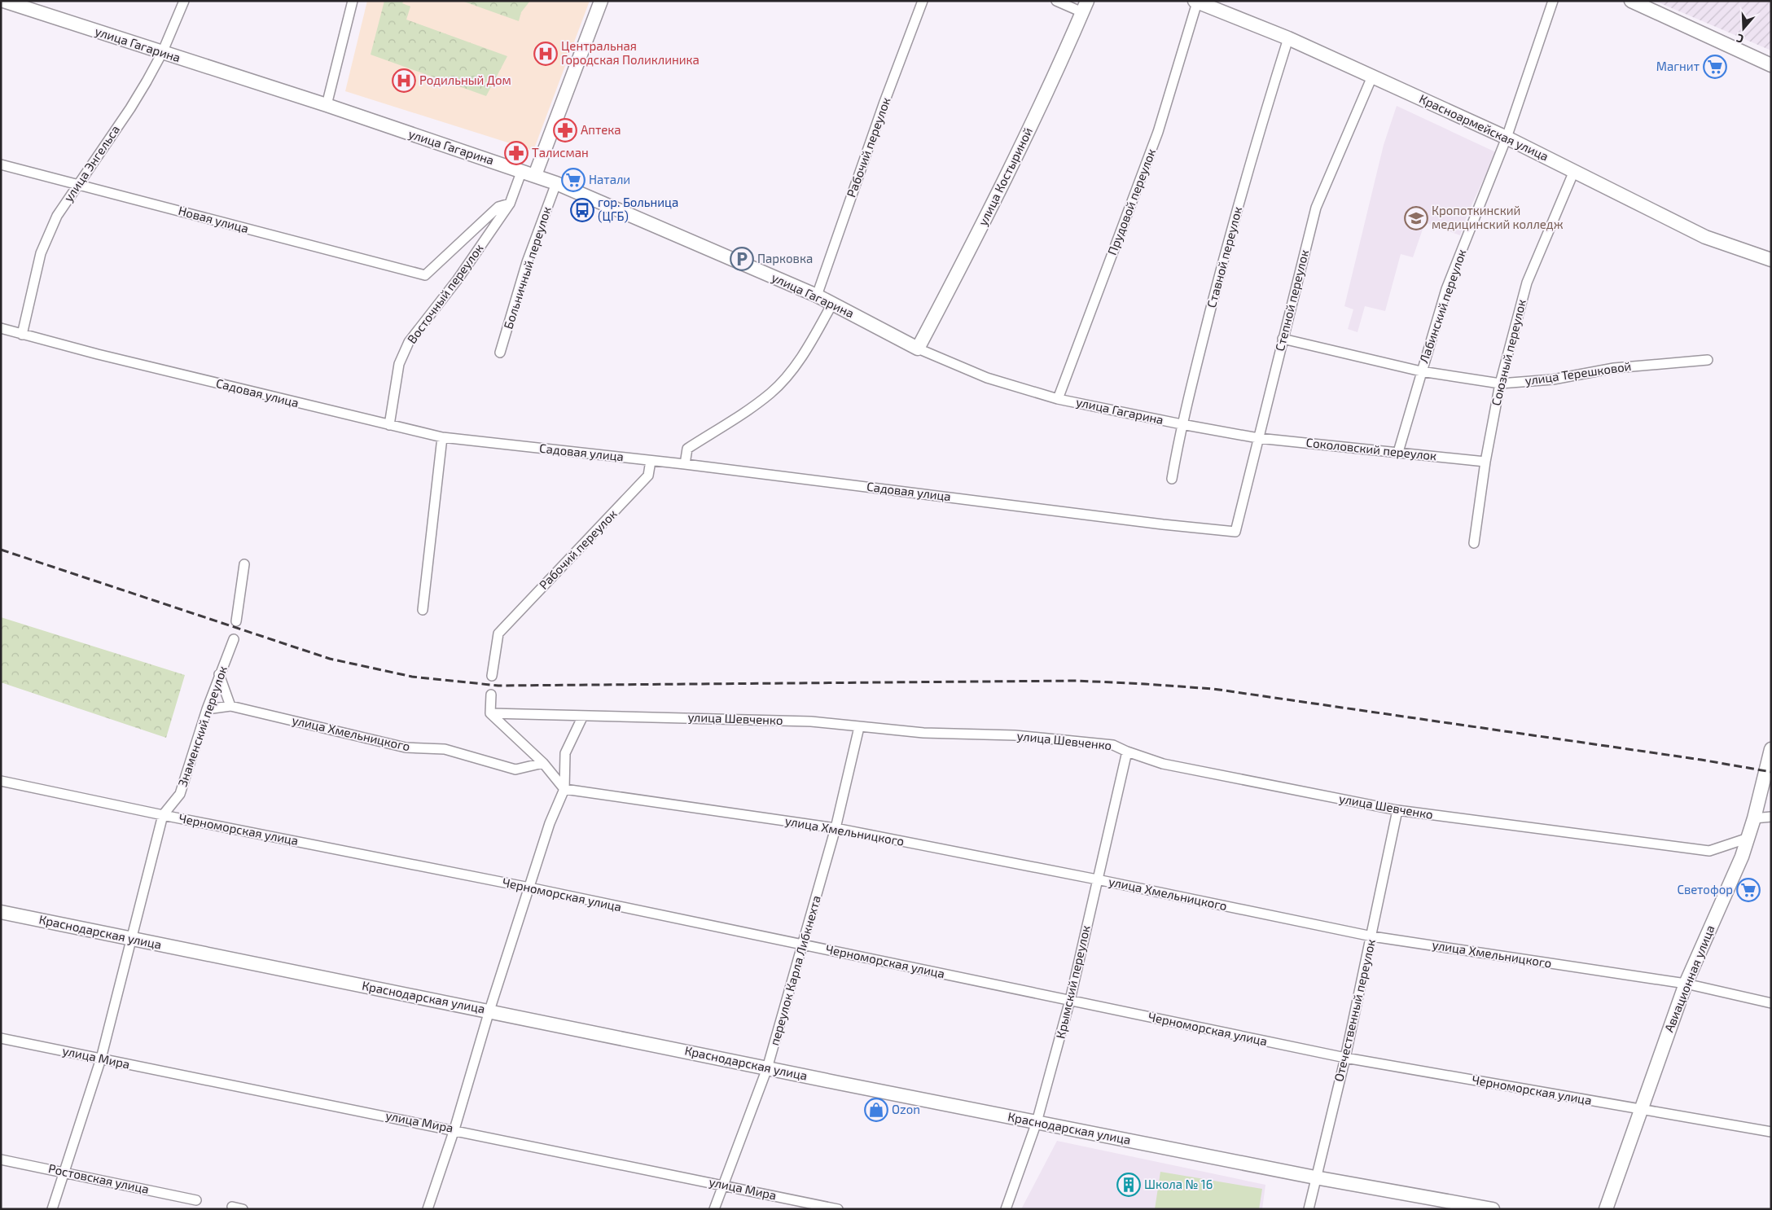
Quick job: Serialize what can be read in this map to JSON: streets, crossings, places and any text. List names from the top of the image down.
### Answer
{
  "streets": {
    "street": [
      "улица Гагарина",
      "Красноармейская улица",
      "Рабочий переулок",
      "улица Энгельса",
      "улица Костыриной",
      "Прудовой переулок",
      "Новая улица",
      "Ставной переулок",
      "Больничный переулок",
      "Восточный переулок",
      "Степной переулок",
      "Лабинский переулок",
      "Союзный переулок",
      "улица Терешковой",
      "Садовая улица",
      "Соколовский переулок",
      "улица Шевченко",
      "Знаменский переулок",
      "улица Хмельницкого",
      "Черноморская улица",
      "Краснодарская улица",
      "переулок Карла Либкнехта",
      "Авиационная улица",
      "Крымский переулок",
      "Отечественный переулок",
      "улица Мира",
      "Ростовская улица"
    ]
  },
  "crossings": [
    ["улица Гагарина", "Рабочий переулок"],
    ["улица Гагарина", "улица Энгельса"],
    ["улица Гагарина", "улица Костыриной"],
    ["улица Гагарина", "Прудовой переулок"],
    ["улица Гагарина", "Ставной переулок"],
    ["улица Гагарина", "Больничный переулок"],
    ["улица Гагарина", "Восточный переулок"],
    ["улица Гагарина", "Степной переулок"],
    ["улица Гагарина", "Соколовский переулок"],
    ["Красноармейская улица", "Прудовой переулок"],
    ["Красноармейская улица", "Ставной переулок"],
    ["Красноармейская улица", "Степной переулок"],
    ["Красноармейская улица", "Лабинский переулок"],
    ["Красноармейская улица", "Союзный переулок"],
    ["Рабочий переулок", "Садовая улица"],
    ["улица Энгельса", "Новая улица"],
    ["улица Энгельса", "Садовая улица"],
    ["Новая улица", "Восточный переулок"],
    ["Восточный переулок", "Садовая улица"],
    ["Степной переулок", "улица Терешковой"],
    ["Степной переулок", "Садовая улица"],
    ["Степной переулок", "Соколовский переулок"],
    ["Лабинский переулок", "улица Терешковой"],
    ["Лабинский переулок", "Соколовский переулок"],
    ["Союзный переулок", "улица Терешковой"],
    ["Союзный переулок", "Соколовский переулок"],
    ["улица Шевченко", "переулок Карла Либкнехта"],
    ["улица Шевченко", "Авиационная улица"],
    ["улица Шевченко", "Крымский переулок"],
    ["улица Шевченко", "Отечественный переулок"],
    ["Знаменский переулок", "улица Хмельницкого"],
    ["Знаменский переулок", "Черноморская улица"],
    ["Знаменский переулок", "Краснодарская улица"],
    ["Знаменский переулок", "улица Мира"],
    ["Знаменский переулок", "Ростовская улица"],
    ["улица Хмельницкого", "переулок Карла Либкнехта"],
    ["улица Хмельницкого", "Авиационная улица"],
    ["улица Хмельницкого", "Крымский переулок"],
    ["улица Хмельницкого", "Отечественный переулок"],
    ["Черноморская улица", "переулок Карла Либкнехта"],
    ["Черноморская улица", "Авиационная улица"],
    ["Черноморская улица", "Крымский переулок"],
    ["Черноморская улица", "Отечественный переулок"],
    ["Краснодарская улица", "переулок Карла Либкнехта"],
    ["Краснодарская улица", "Крымский переулок"],
    ["Краснодарская улица", "Отечественный переулок"],
    ["переулок Карла Либкнехта", "улица Мира"]
  ],
  "places": {
    "hospital": ["Центральная Городская Поликлиника", "Родильный Дом"],
    "supermarket": ["Магнит", "Натали", "Светофор"],
    "pharmacy": ["Аптека", "Талисман"],
    "bus stop": ["гор. Больница (ЦГБ)"],
    "school or university": ["Кропоткинский медицинский колледж"],
    "parking": ["Парковка"],
    "shop": ["Ozon"],
    "building": ["Школа № 16"]
  },
  "north": "bottom"
}
